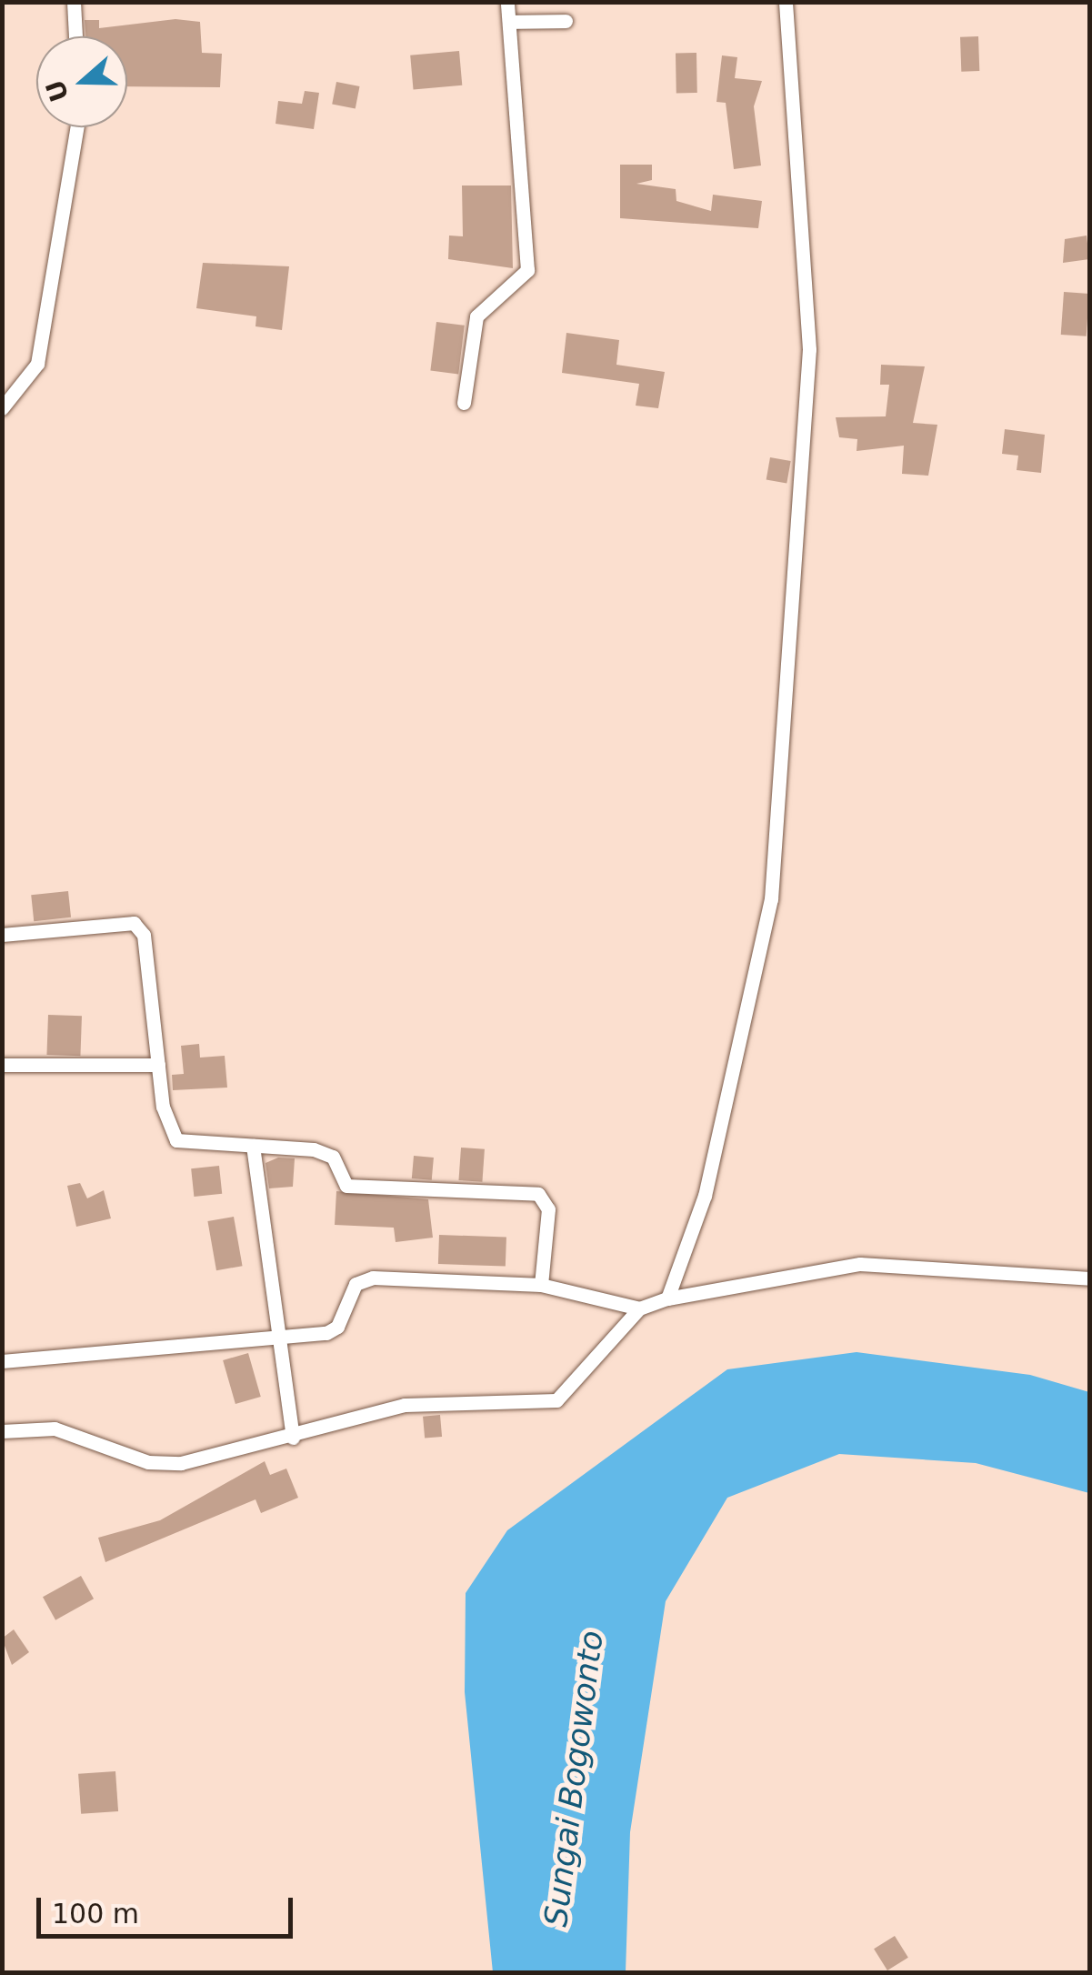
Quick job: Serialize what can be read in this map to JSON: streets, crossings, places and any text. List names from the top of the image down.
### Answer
{
  "water": ["Sungai Bogowonto"],
  "scale_bar": "100 m",
  "north": "left"
}
